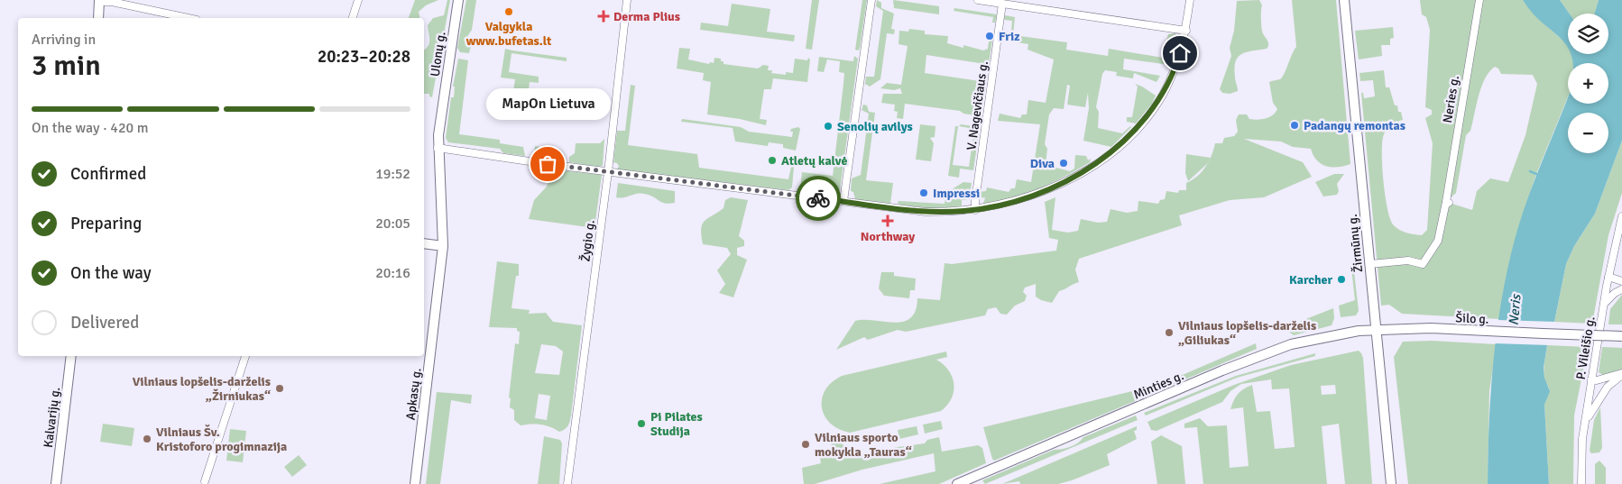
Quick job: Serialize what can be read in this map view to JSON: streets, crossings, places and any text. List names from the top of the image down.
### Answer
{
  "streets": {
    "main road": [
      "Ulonų g.",
      "Žirmūnų g.",
      "Šilo g.",
      "Minties g.",
      "Apkasų g.",
      "Kalvarijų g."
    ],
    "street": [
      "Neries g.",
      "V. Nagevičiaus g.",
      "Žygio g.",
      "P. Vileišio g."
    ]
  },
  "crossings": [
    ["Ulonų g.", "Apkasų g."],
    ["Neries g.", "Žirmūnų g."],
    ["Žirmūnų g.", "Šilo g."],
    ["Žirmūnų g.", "Minties g."],
    ["Šilo g.", "Minties g."]
  ],
  "water": ["Neris"],
  "places": {
    "other": [
      "Valgykla www.bufetas.lt",
      "Friz",
      "Padangų remontas",
      "Senolių avilys",
      "Atletų kalvė",
      "Diva",
      "MapOn Lietuva",
      "Impressi",
      "Karcher",
      "Vilniaus lopšelis-darželis „Giliukas“",
      "Vilniaus lopšelis-darželis „Žirniukas“",
      "Pi Pilates Studija",
      "Vilniaus Šv. Kristoforo progimnazija",
      "Vilniaus sporto mokykla „Tauras“"
    ],
    "health": ["Derma Plius", "Northway"]
  },
  "page": {
    "map_buttons": ["+", "−"],
    "heading": ["3 min", "Arriving in", "20:23–20:28"],
    "bubble": "MapOn Lietuva",
    "bar": "On the way · 420 m",
    "list": [
      ["Confirmed", "19:52"],
      ["Preparing", "20:05"],
      ["On the way", "20:16"],
      "Delivered"
    ]
  }
}
